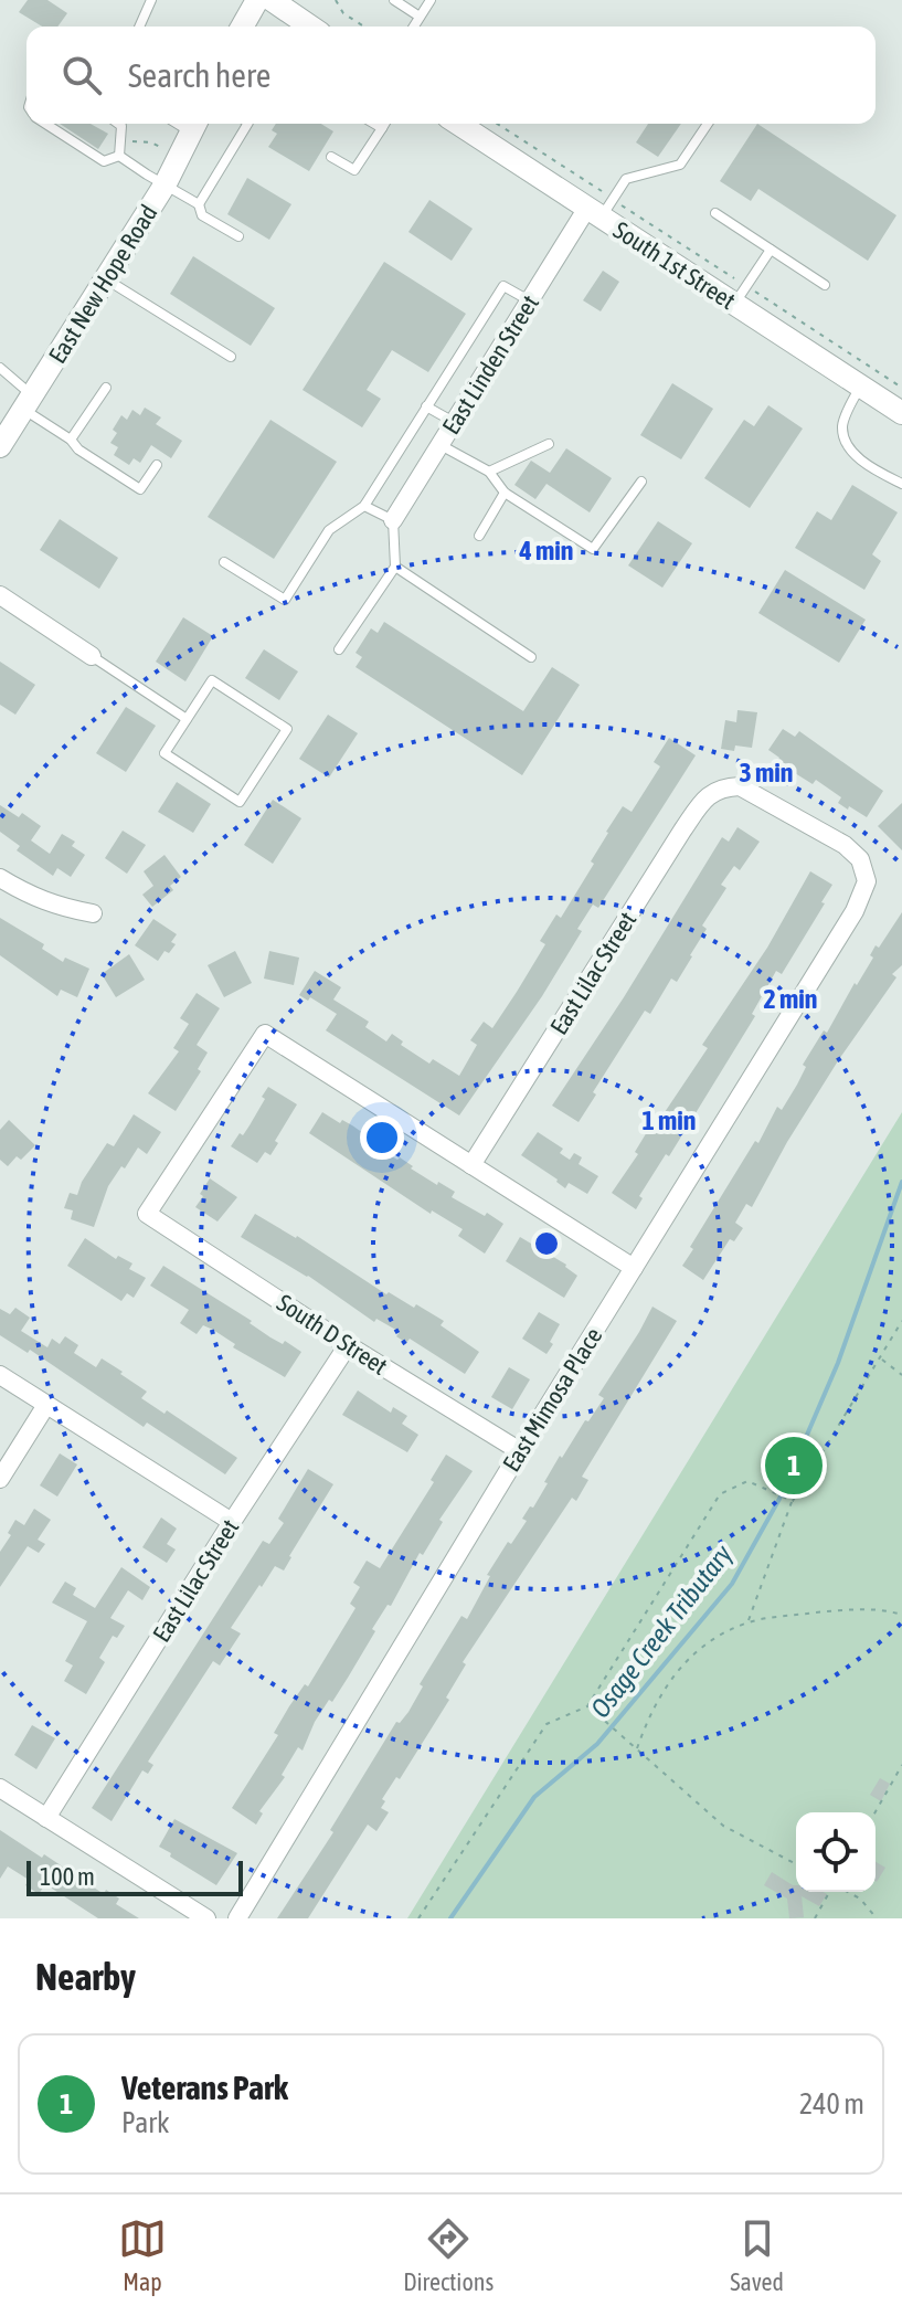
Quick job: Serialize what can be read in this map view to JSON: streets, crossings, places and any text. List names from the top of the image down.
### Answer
{
  "streets": {
    "street": [
      "South 1st Street",
      "East New Hope Road",
      "East Linden Street",
      "East Lilac Street",
      "South D Street",
      "East Mimosa Place"
    ]
  },
  "crossings": [
    ["South 1st Street", "East Linden Street"],
    ["East Lilac Street", "South D Street"],
    ["East Lilac Street", "East Mimosa Place"],
    ["South D Street", "East Mimosa Place"]
  ],
  "water": ["Osage Creek Tributary"],
  "scale_bar": "100 m",
  "page": {
    "search": "Search here",
    "pins": "1",
    "scale": "100 m",
    "heading": "Nearby",
    "list": [
      {
        "mark": "1",
        "name": "Veterans Park",
        "note": "Park",
        "value": "240 m"
      }
    ],
    "nav": ["Map", "Directions", "Saved"]
  },
  "rings": [
    "4 min",
    "3 min",
    "2 min",
    "1 min"
  ]
}
